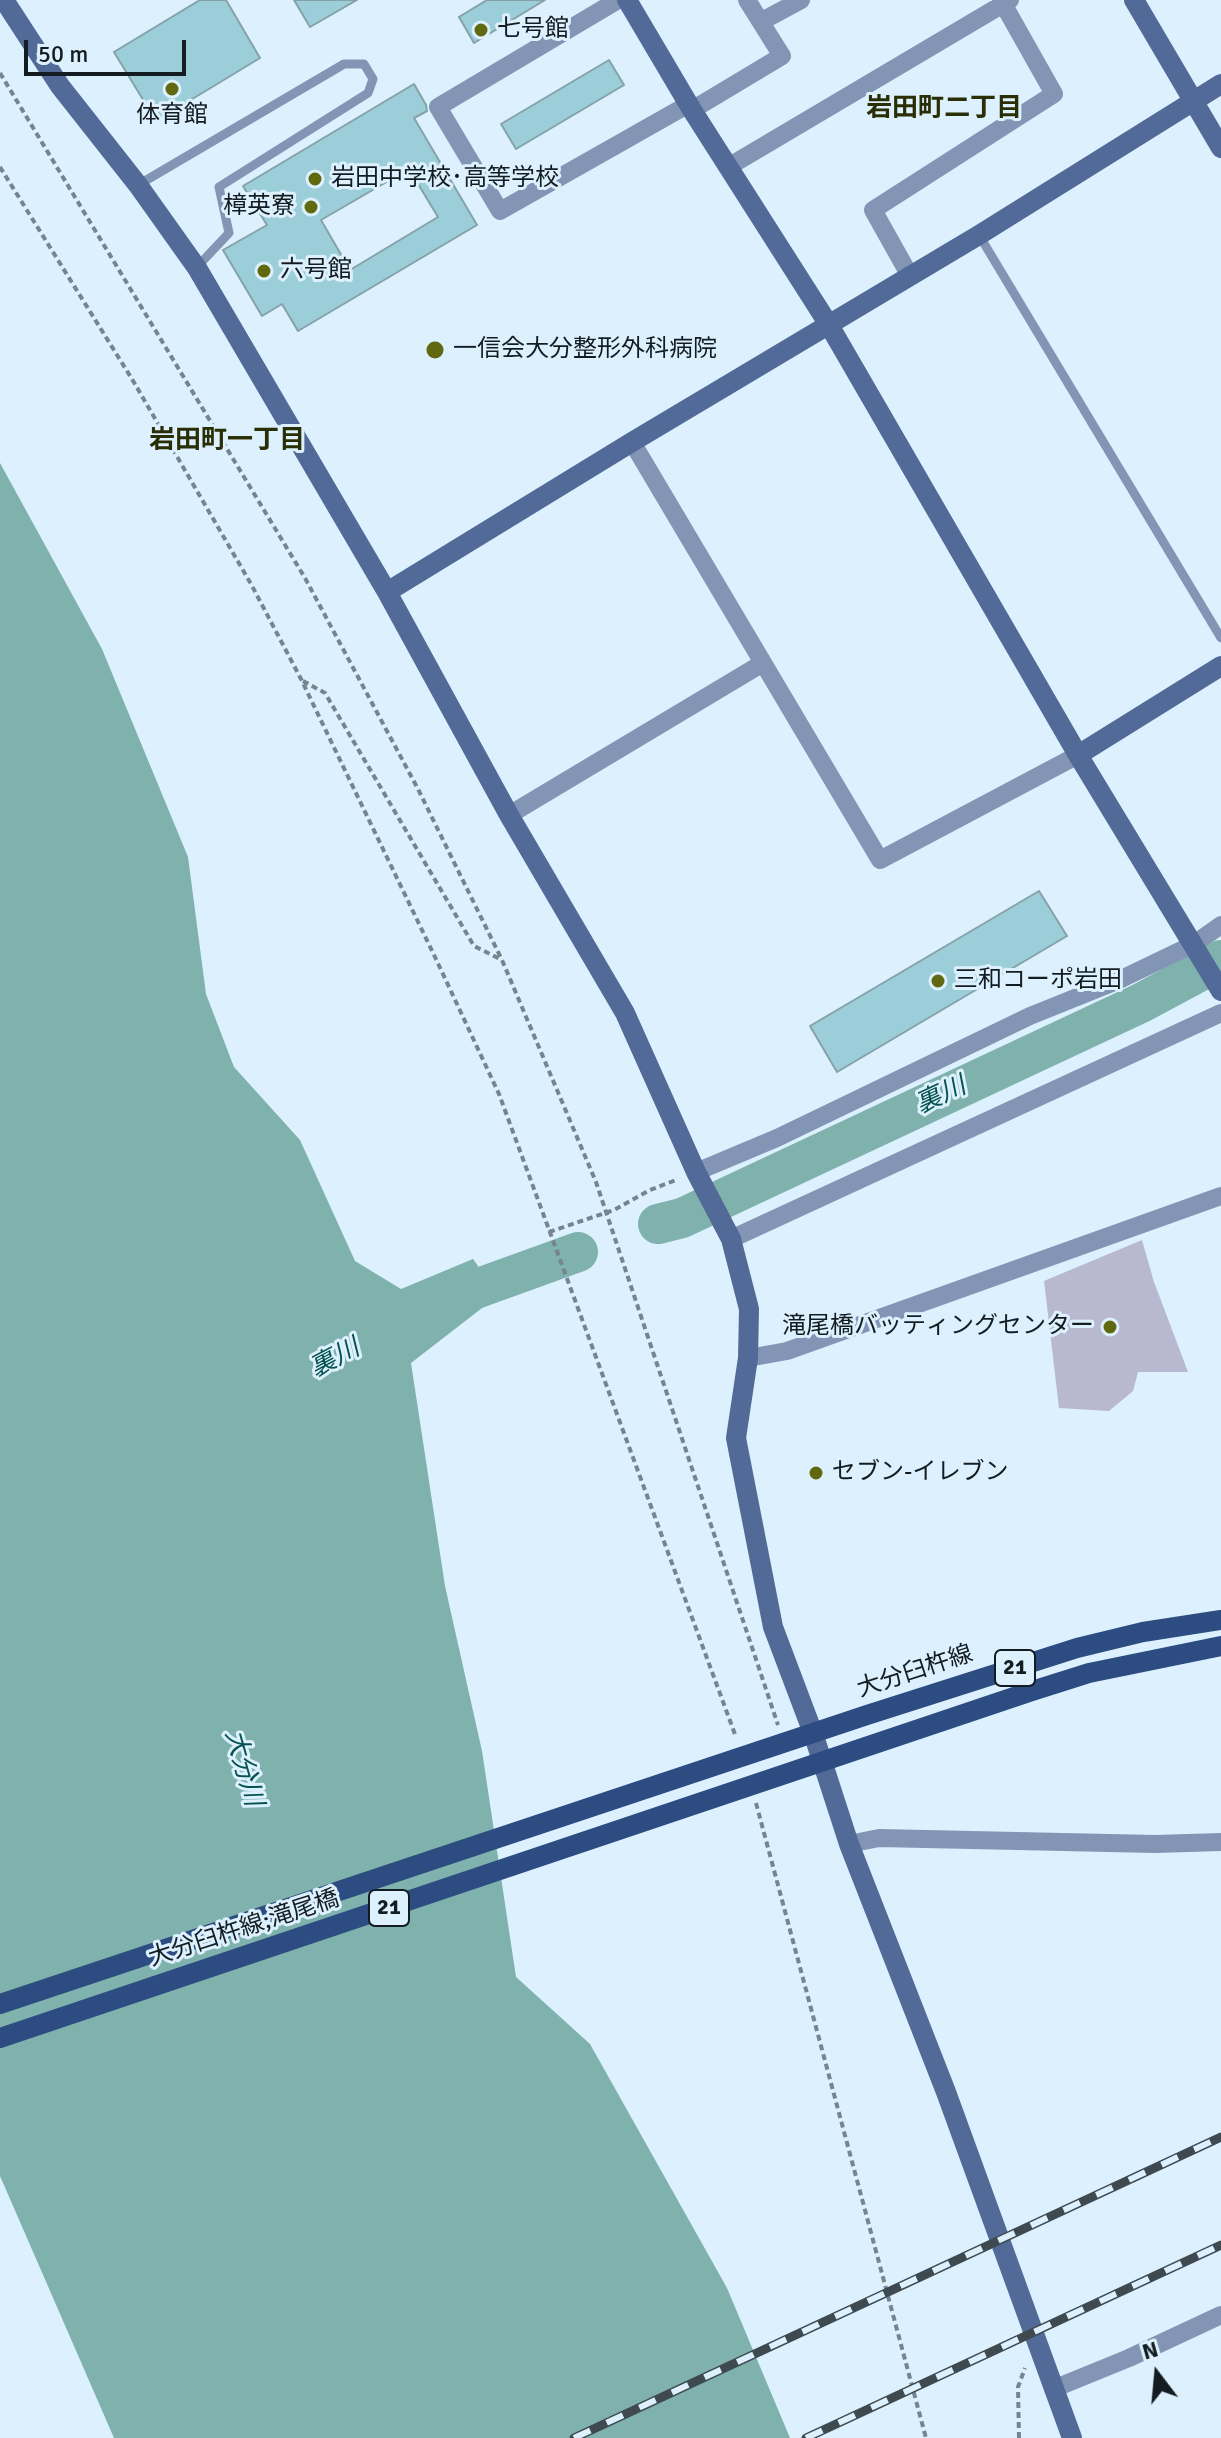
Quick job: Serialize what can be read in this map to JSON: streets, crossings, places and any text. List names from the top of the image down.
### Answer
{
  "streets": {
    "main road": ["21", "大分臼杵線", "大分臼杵線;滝尾橋"]
  },
  "crossings": [
    ["21", "大分臼杵線"],
    ["21", "大分臼杵線;滝尾橋"]
  ],
  "districts": ["岩田町二丁目", "岩田町一丁目"],
  "water": ["裏川", "大分川"],
  "places": [
    "七号館",
    "体育館",
    "岩田中学校･高等学校",
    "樟英寮",
    "六号館",
    "一信会大分整形外科病院",
    "三和コーポ岩田",
    "滝尾橋バッティングセンター",
    "セブン-イレブン"
  ],
  "scale_bar": "50 m",
  "north": "top"
}
